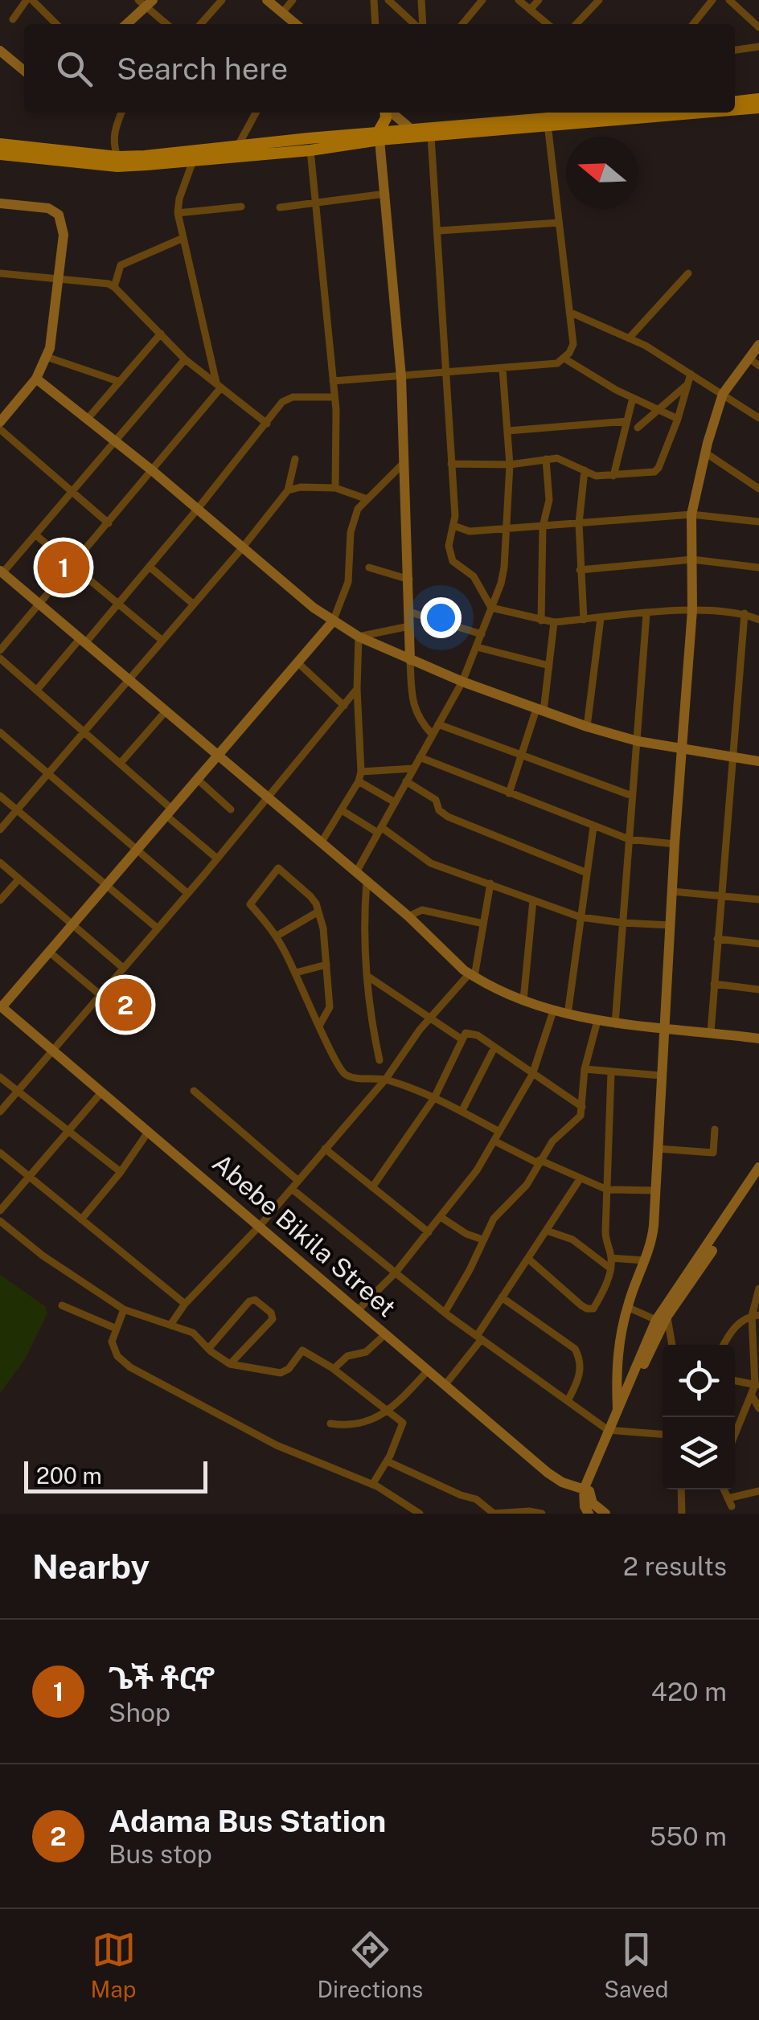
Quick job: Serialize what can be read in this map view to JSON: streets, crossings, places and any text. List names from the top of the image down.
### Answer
{
  "streets": {
    "street": ["Abebe Bikila Street"]
  },
  "scale_bar": "200 m",
  "north": "left",
  "page": {
    "search": "Search here",
    "pins": ["1", "2"],
    "scale": "200 m",
    "heading": ["Nearby", "2 results"],
    "list": [
      {
        "mark": "1",
        "name": "ጌች ቶርኖ",
        "note": "Shop",
        "value": "420 m"
      },
      {
        "mark": "2",
        "name": "Adama Bus Station",
        "note": "Bus stop",
        "value": "550 m"
      }
    ],
    "nav": ["Map", "Directions", "Saved"]
  }
}
